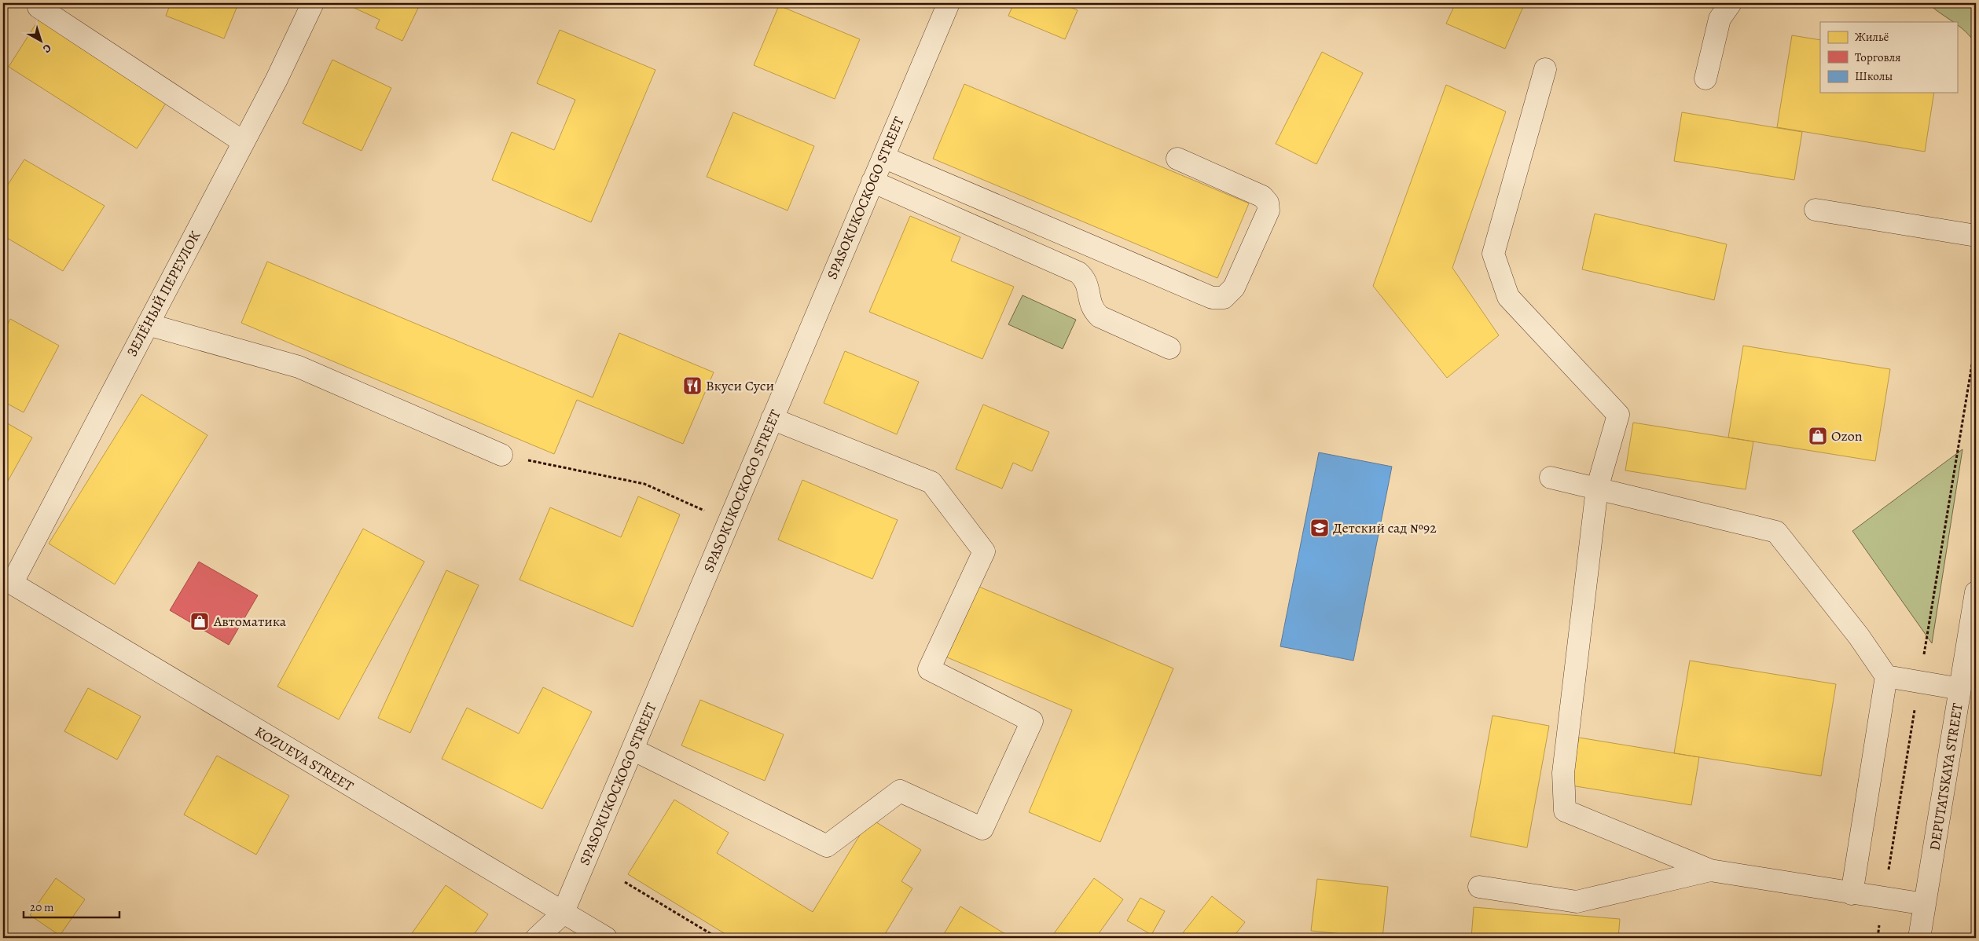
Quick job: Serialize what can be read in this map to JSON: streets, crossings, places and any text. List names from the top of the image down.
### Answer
{
  "streets": {
    "street": [
      "SPASOKUKOСKOGO STREET",
      "ЗЕЛЁНЫЙ ПЕРЕУЛОК",
      "KOZUEVA STREET",
      "DEPUTATSKAYA STREET"
    ]
  },
  "crossings": [
    ["SPASOKUKOСKOGO STREET", "KOZUEVA STREET"],
    ["ЗЕЛЁНЫЙ ПЕРЕУЛОК", "KOZUEVA STREET"]
  ],
  "places": {
    "restaurant": ["Вкуси Суси"],
    "shop": ["Ozon", "Автоматика"],
    "school or university": ["Детский сад №92"]
  },
  "legend": ["Жильё", "Торговля", "Школы"],
  "scale_bar": "20 m",
  "north": "bottom right"
}
